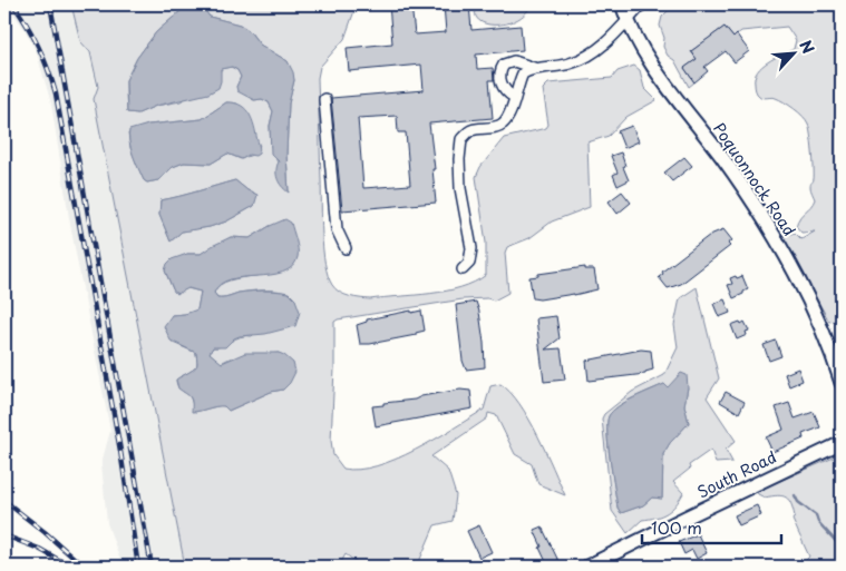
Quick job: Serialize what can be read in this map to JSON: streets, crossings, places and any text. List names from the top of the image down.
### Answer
{
  "streets": {
    "main road": ["Poquonnock Road", "South Road"]
  },
  "scale_bar": "100 m",
  "north": "top right"
}
